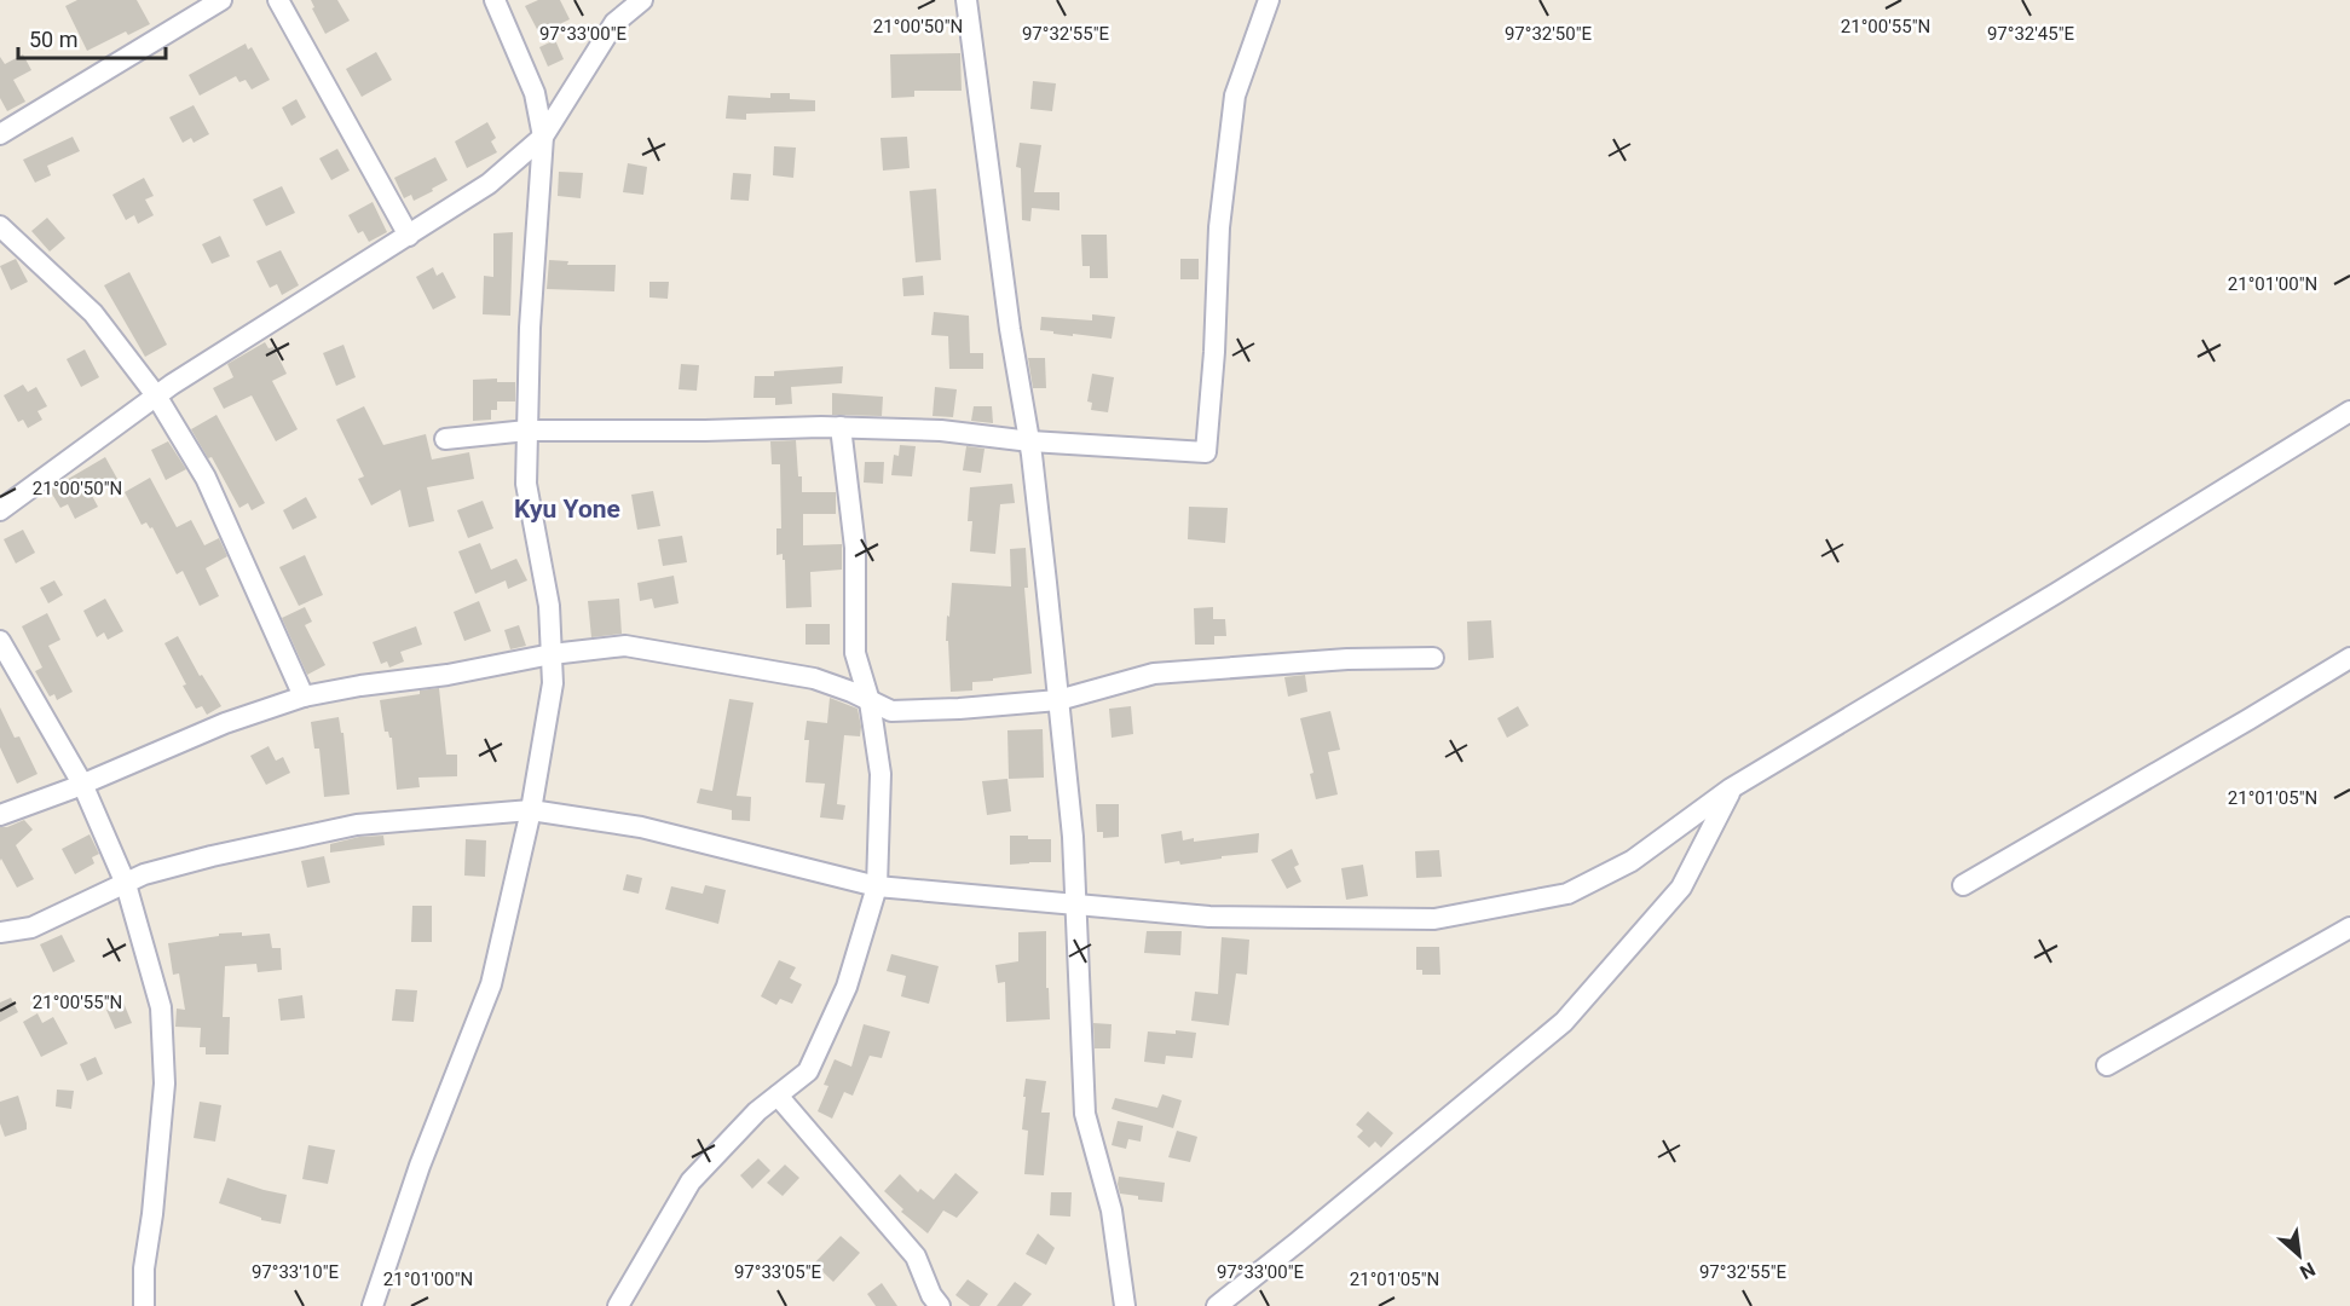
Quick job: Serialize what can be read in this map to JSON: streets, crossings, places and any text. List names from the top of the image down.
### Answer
{
  "districts": ["Kyu Yone"],
  "scale_bar": "50 m",
  "north": "bottom right",
  "coordinates": [
    "21°00'50\"N",
    "21°00'55\"N",
    "97°33'00\"E",
    "97°32'55\"E",
    "97°32'50\"E",
    "97°32'45\"E",
    "21°01'00\"N",
    "21°01'05\"N",
    "97°33'10\"E",
    "97°33'05\"E"
  ]
}
